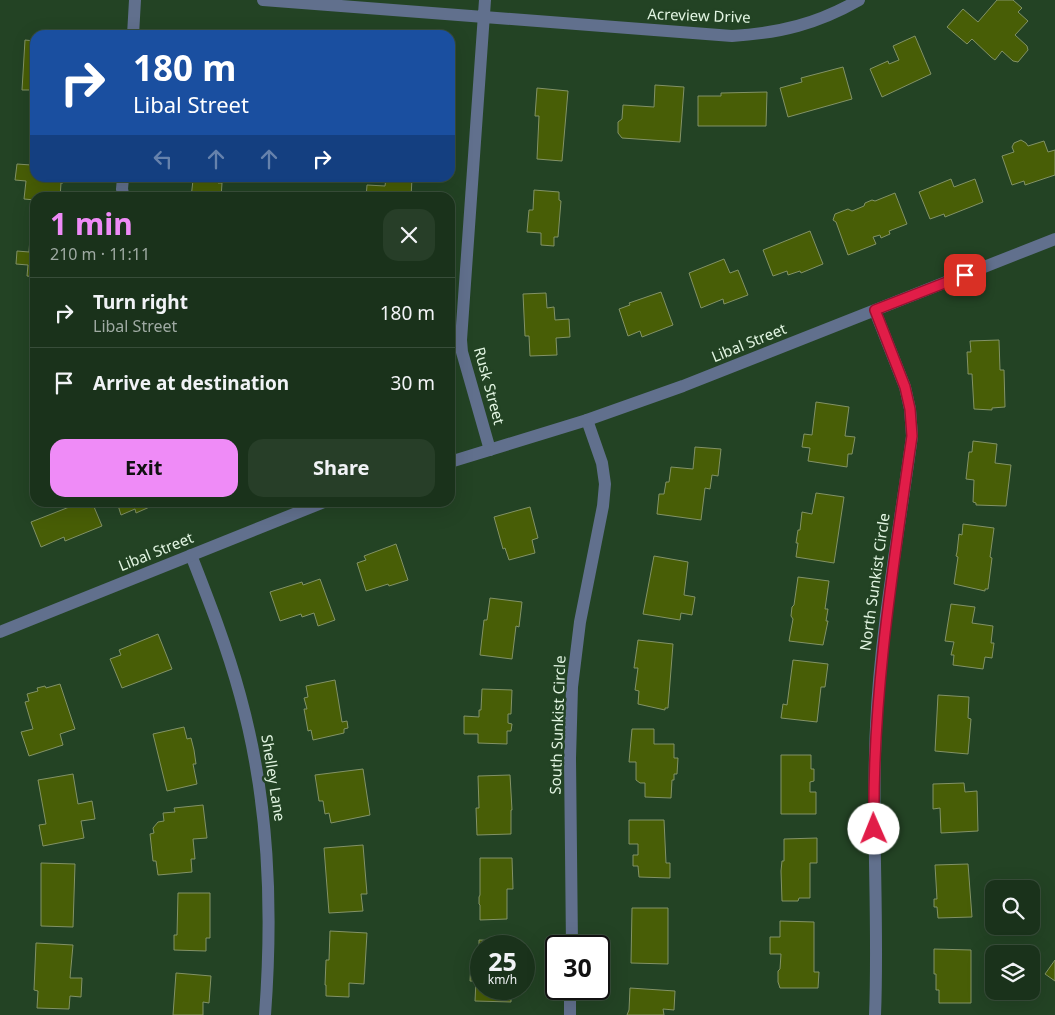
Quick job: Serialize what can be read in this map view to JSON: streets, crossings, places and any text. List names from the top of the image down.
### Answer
{
  "streets": {
    "street": [
      "Acreview Drive",
      "Libal Street",
      "Rusk Street",
      "North Sunkist Circle",
      "South Sunkist Circle",
      "Shelley Lane"
    ]
  },
  "crossings": [
    ["Acreview Drive", "Rusk Street"],
    ["Libal Street", "Rusk Street"],
    ["Libal Street", "North Sunkist Circle"],
    ["Libal Street", "South Sunkist Circle"],
    ["Libal Street", "Shelley Lane"]
  ],
  "page": {
    "turn": ["180 m", "Libal Street"],
    "heading": ["1 min", "210 m · 11:11"],
    "list": [
      {
        "name": "Turn right",
        "note": "Libal Street",
        "value": "180 m"
      },
      {
        "name": "Arrive at destination",
        "value": "30 m"
      }
    ],
    "buttons": ["Exit", "Share"],
    "speed": "25 km/h",
    "limit": "30"
  }
}
